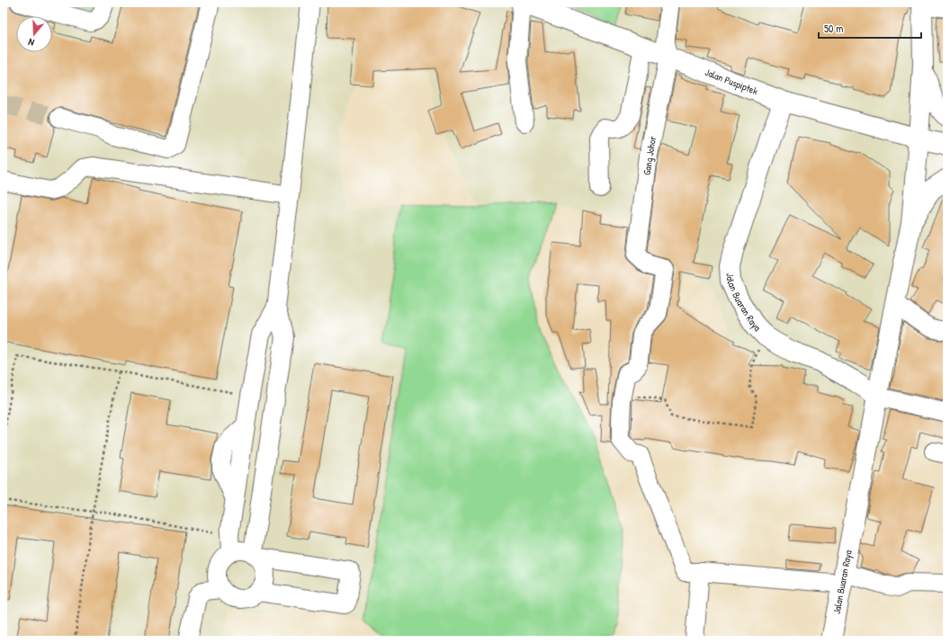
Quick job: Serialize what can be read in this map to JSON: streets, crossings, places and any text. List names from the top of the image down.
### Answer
{
  "streets": {
    "main road": ["Jalan Puspiptek", "Jalan Buaran Raya"],
    "street": ["Gang Johor"]
  },
  "crossings": [
    ["Jalan Puspiptek", "Gang Johor"],
    ["Jalan Puspiptek", "Jalan Buaran Raya"]
  ],
  "scale_bar": "50 m",
  "north": "bottom"
}
